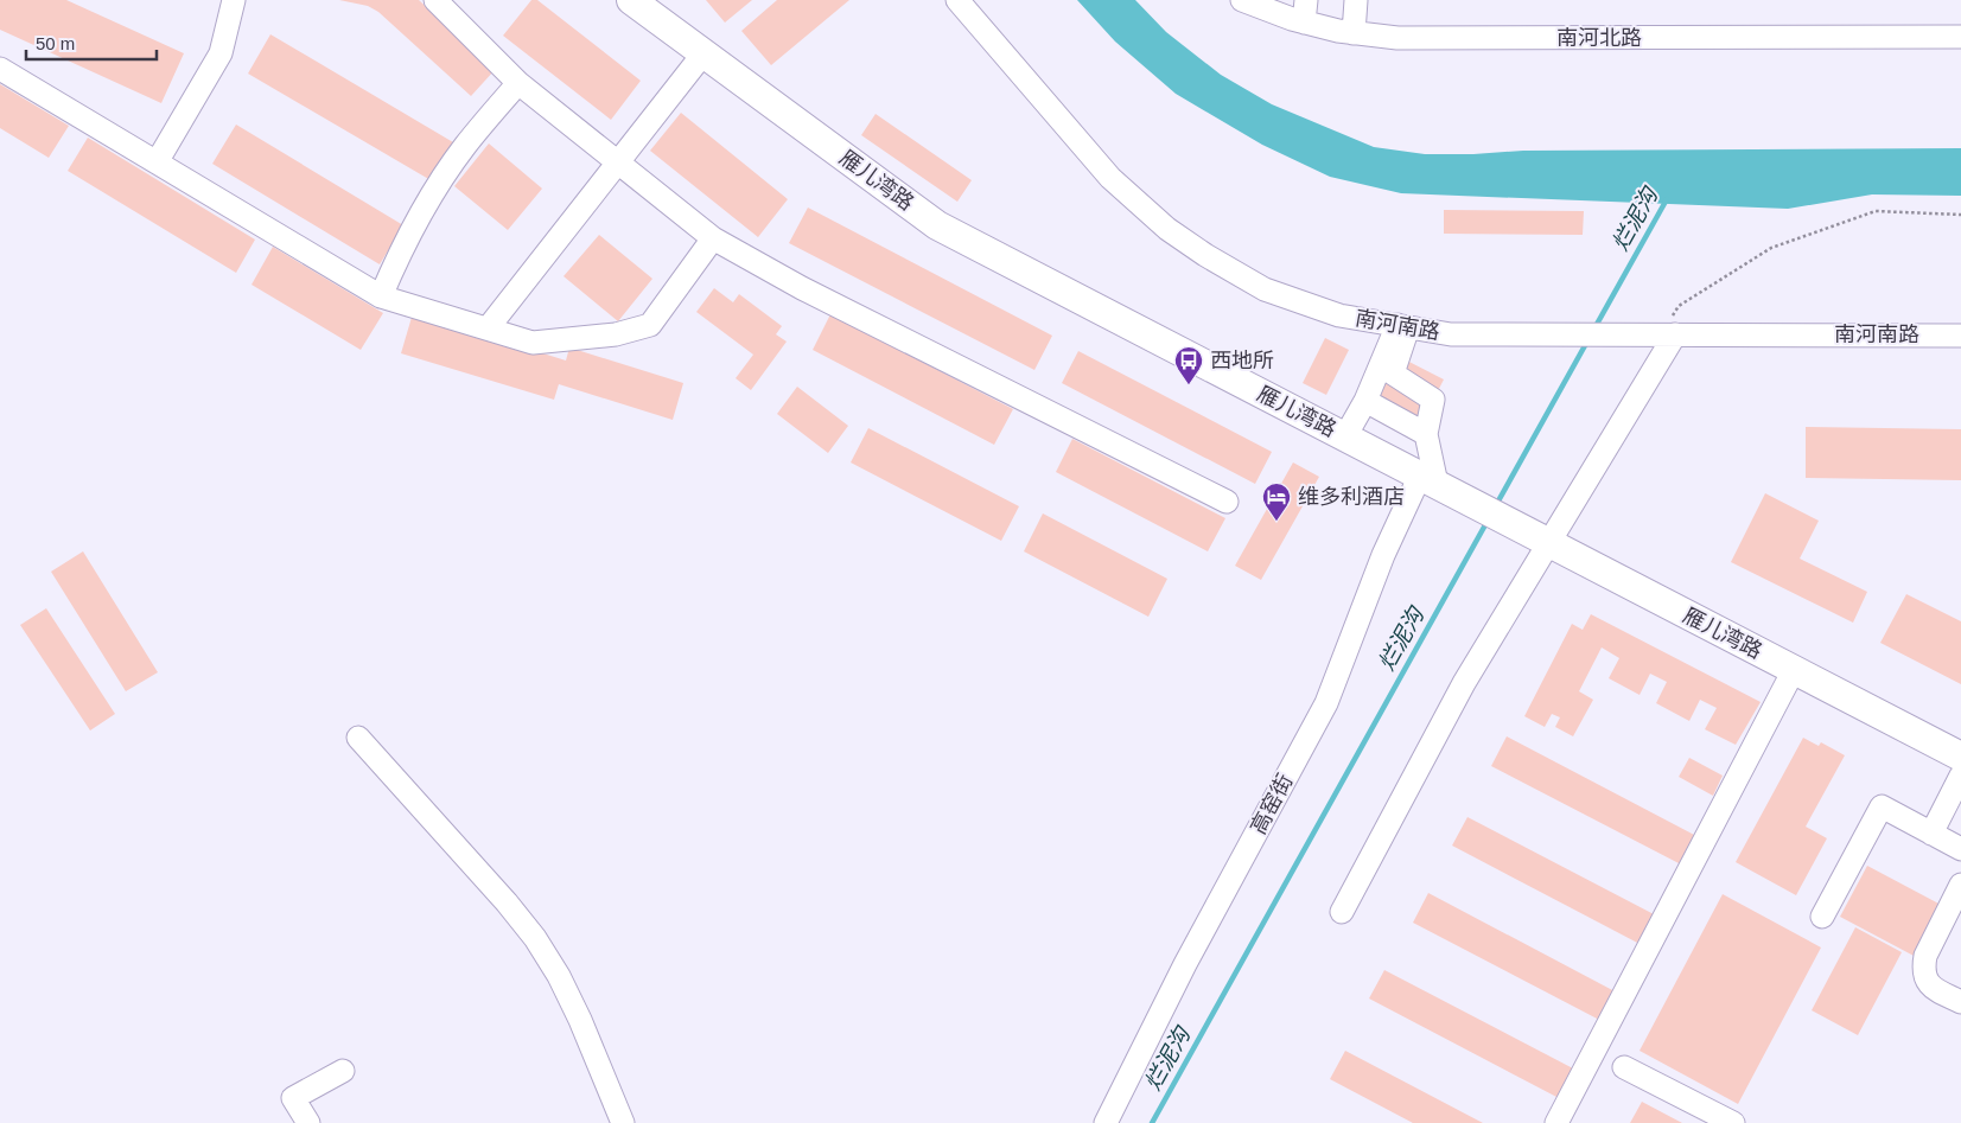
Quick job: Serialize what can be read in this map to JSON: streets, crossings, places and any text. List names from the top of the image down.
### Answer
{
  "streets": {
    "main road": ["雁儿湾路"],
    "street": ["南河北路", "南河南路", "高窑街"]
  },
  "crossings": [
    ["雁儿湾路", "高窑街"]
  ],
  "water": ["烂泥沟"],
  "places": {
    "bus stop": ["西地所"],
    "hotel": ["维多利酒店"]
  },
  "scale_bar": "50 m"
}
